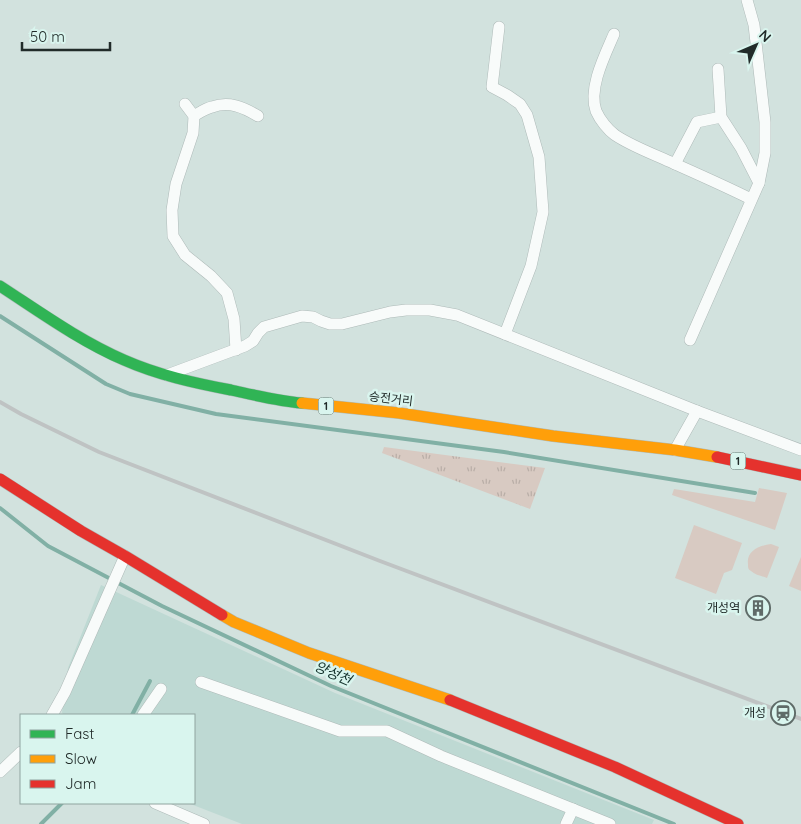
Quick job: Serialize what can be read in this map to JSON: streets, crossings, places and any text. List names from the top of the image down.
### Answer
{
  "streets": {
    "main road": ["승전거리", "1"]
  },
  "water": ["양성천"],
  "places": {
    "building": ["개성역"],
    "station": ["개성"]
  },
  "legend": ["Fast", "Slow", "Jam"],
  "scale_bar": "50 m",
  "north": "top right"
}
